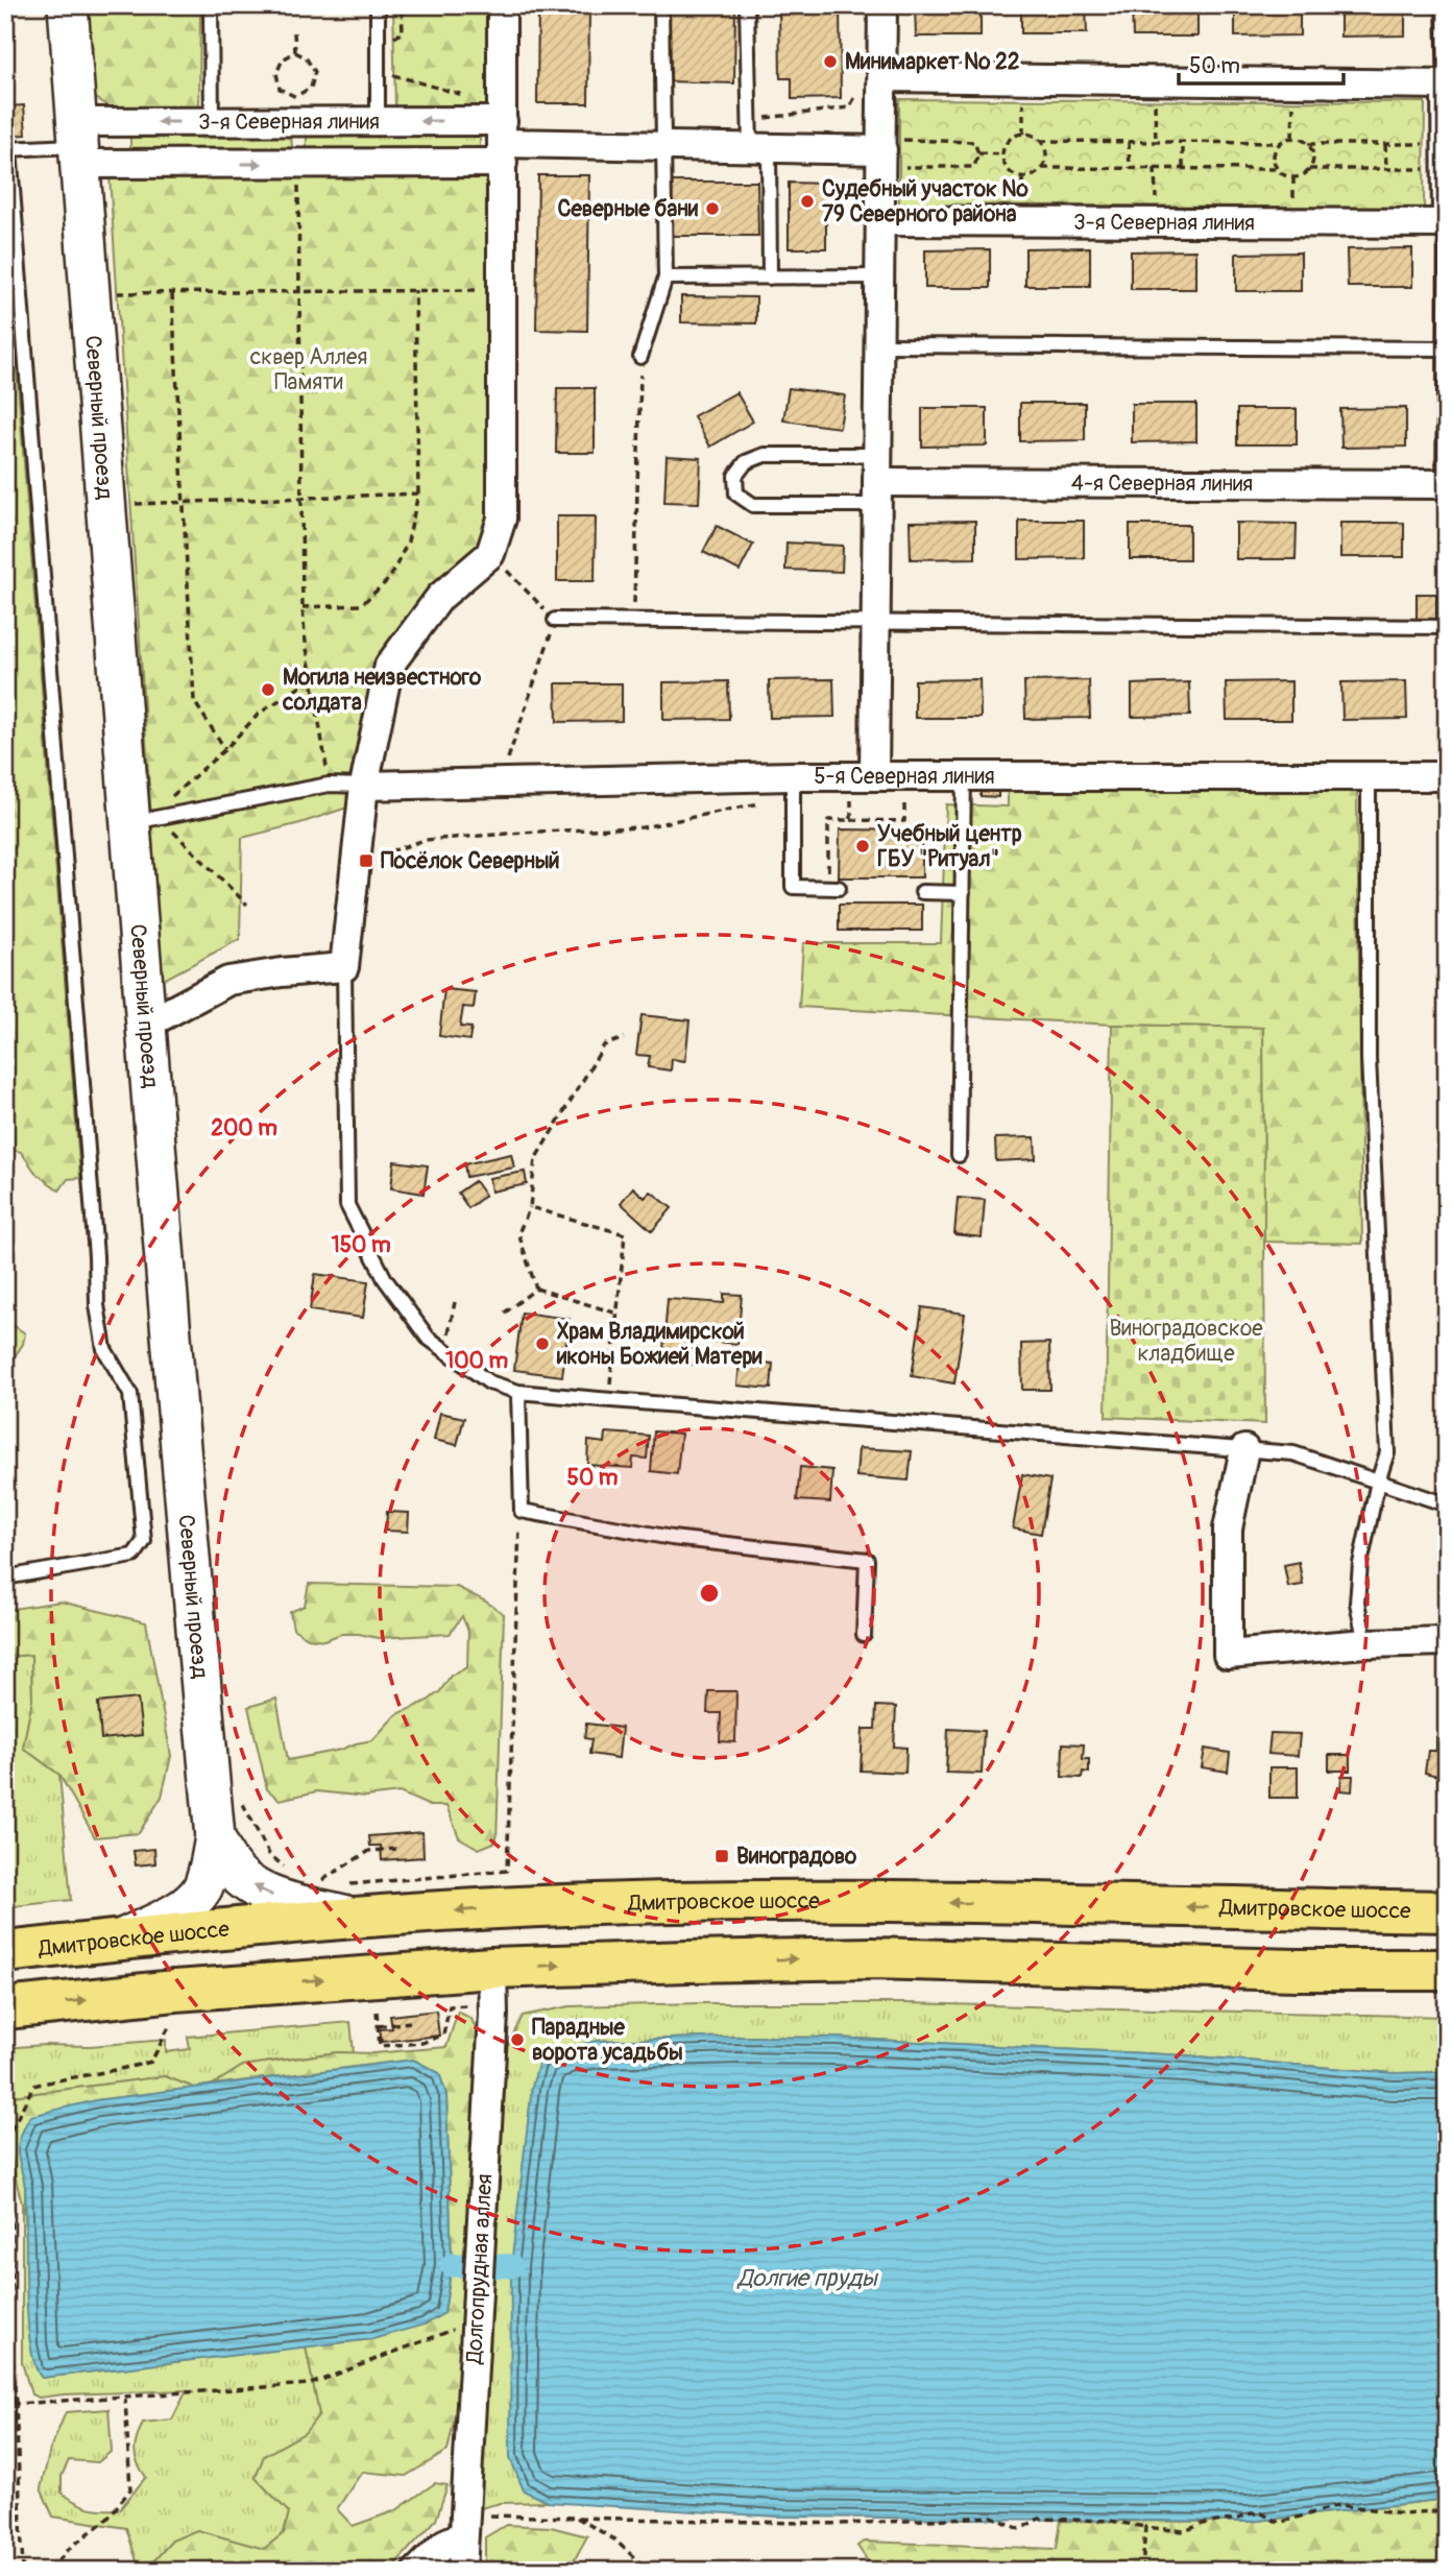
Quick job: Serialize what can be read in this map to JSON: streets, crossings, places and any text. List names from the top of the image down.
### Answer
{
  "streets": {
    "highway": ["Дмитровское шоссе"],
    "street": [
      "3-я Северная линия",
      "Северный проезд",
      "4-я Северная линия",
      "5-я Северная линия",
      "Долгопрудная аллея"
    ]
  },
  "crossings": [
    ["3-я Северная линия", "Северный проезд"],
    ["Северный проезд", "Дмитровское шоссе"]
  ],
  "water": ["Долгие пруды"],
  "parks": ["сквер Аллея Памяти", "Виноградовское кладбище"],
  "places": {
    "other": [
      "Минимаркет № 22",
      "Судебный участок № 79 Северного района",
      "Северные бани",
      "Могила неизвестного солдата",
      "Учебный центр ГБУ \"Ритуал\"",
      "Храм Владимирской иконы Божией Матери",
      "Парадные ворота усадьбы"
    ],
    "transit": ["Посёлок Северный", "Виноградово"]
  },
  "scale_bar": "50 m",
  "rings": [
    "200 m",
    "150 m",
    "100 m",
    "50 m"
  ]
}
